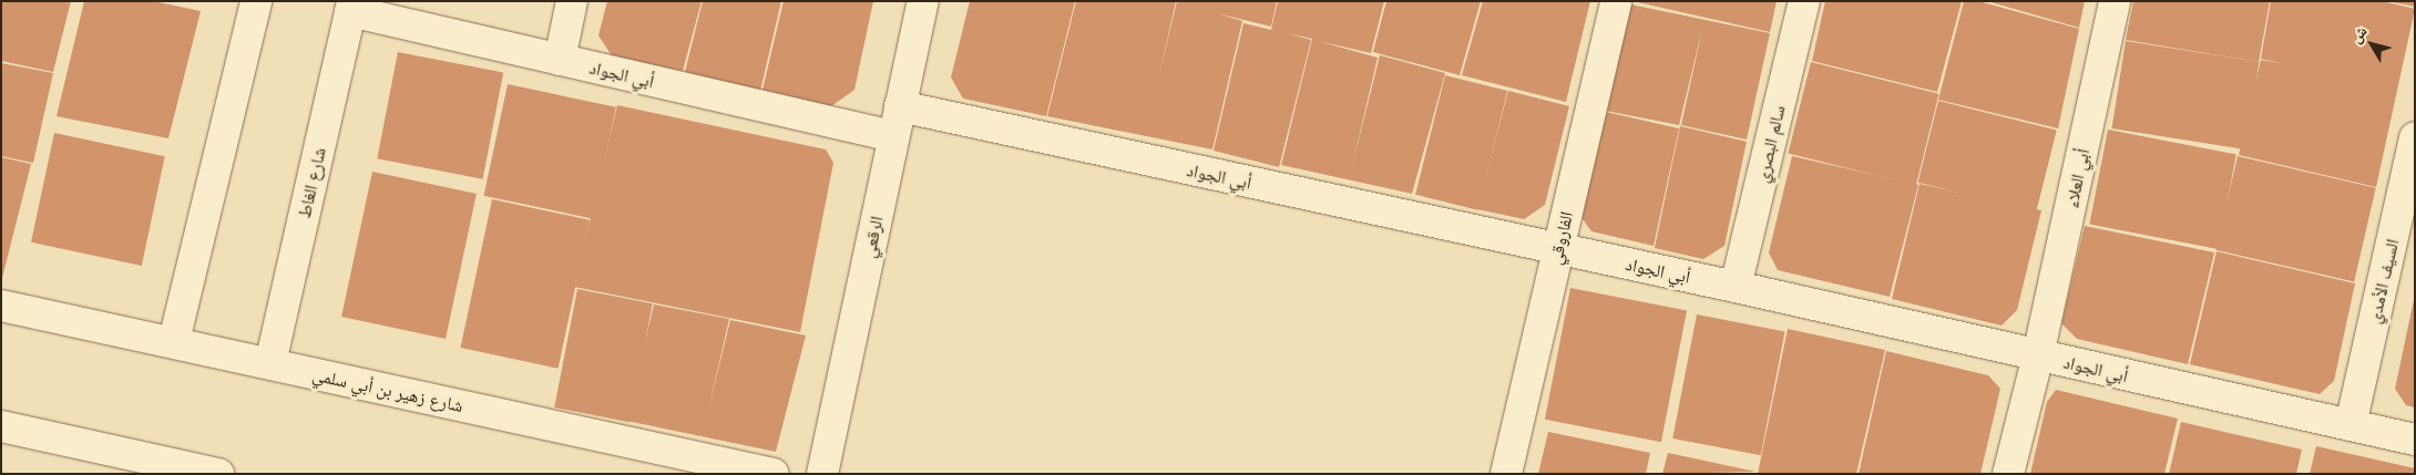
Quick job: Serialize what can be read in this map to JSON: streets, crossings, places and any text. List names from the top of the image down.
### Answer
{
  "streets": {
    "street": [
      "أبي الجواد",
      "سالم البصري",
      "أبي العلاء",
      "شارع الغاط",
      "الرقعي",
      "الفاروقي",
      "السيف الأمدي",
      "شارع زهير بن أبي سلمي"
    ]
  },
  "crossings": [
    ["أبي الجواد", "سالم البصري"],
    ["أبي الجواد", "أبي العلاء"],
    ["أبي الجواد", "شارع الغاط"],
    ["أبي الجواد", "الرقعي"],
    ["أبي الجواد", "الفاروقي"],
    ["أبي الجواد", "السيف الأمدي"],
    ["شارع الغاط", "شارع زهير بن أبي سلمي"]
  ],
  "north": "top left"
}
